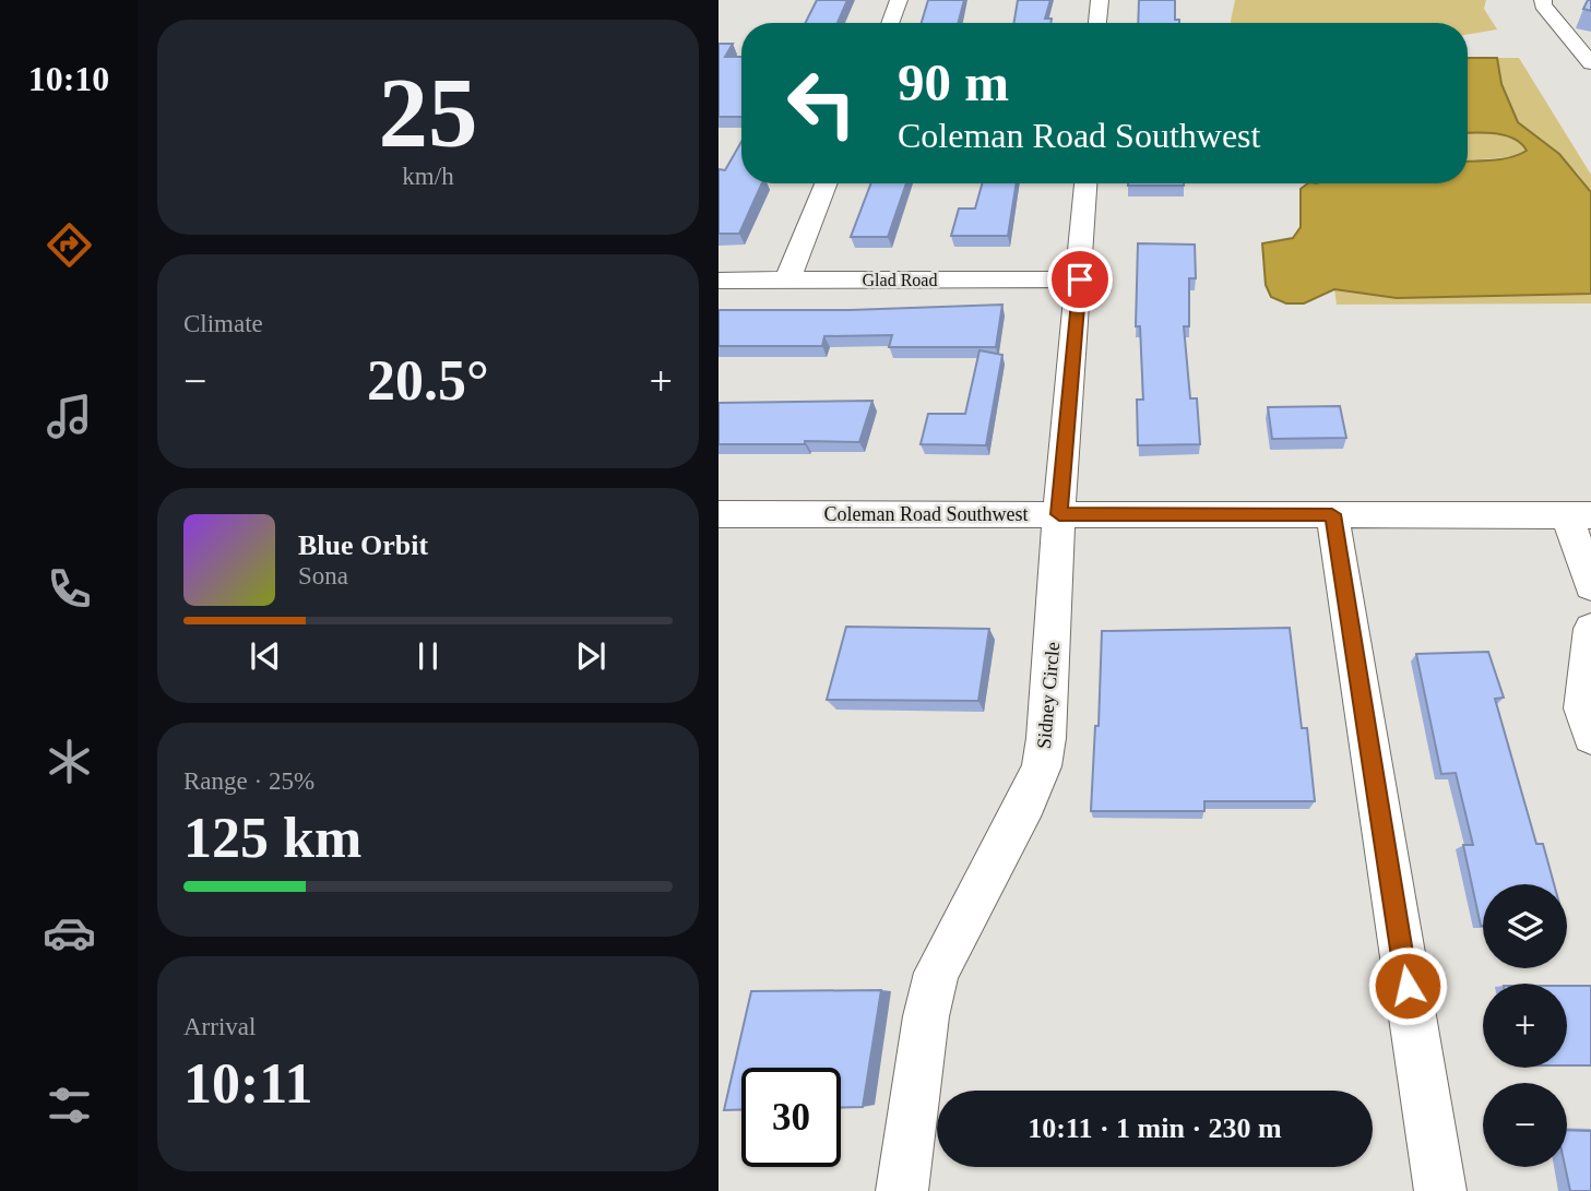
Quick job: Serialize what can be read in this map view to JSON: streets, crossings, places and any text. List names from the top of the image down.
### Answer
{
  "streets": {
    "street": ["Glad Road", "Coleman Road Southwest", "Sidney Circle"]
  },
  "crossings": [
    ["Glad Road", "Sidney Circle"],
    ["Coleman Road Southwest", "Sidney Circle"]
  ],
  "page": {
    "tabs": "10:10",
    "tile": [
      ["25", "km/h"],
      "Climate",
      ["Range · 25%", "125 km"],
      ["Arrival", "10:11"]
    ],
    "turn": ["90 m", "Coleman Road Southwest"],
    "heat": ["−", "20.5°", "+"],
    "song": ["Blue Orbit", "Sona"],
    "map_buttons": ["+", "−"],
    "limit": "30",
    "trip": "10:11 · 1 min · 230 m"
  }
}
